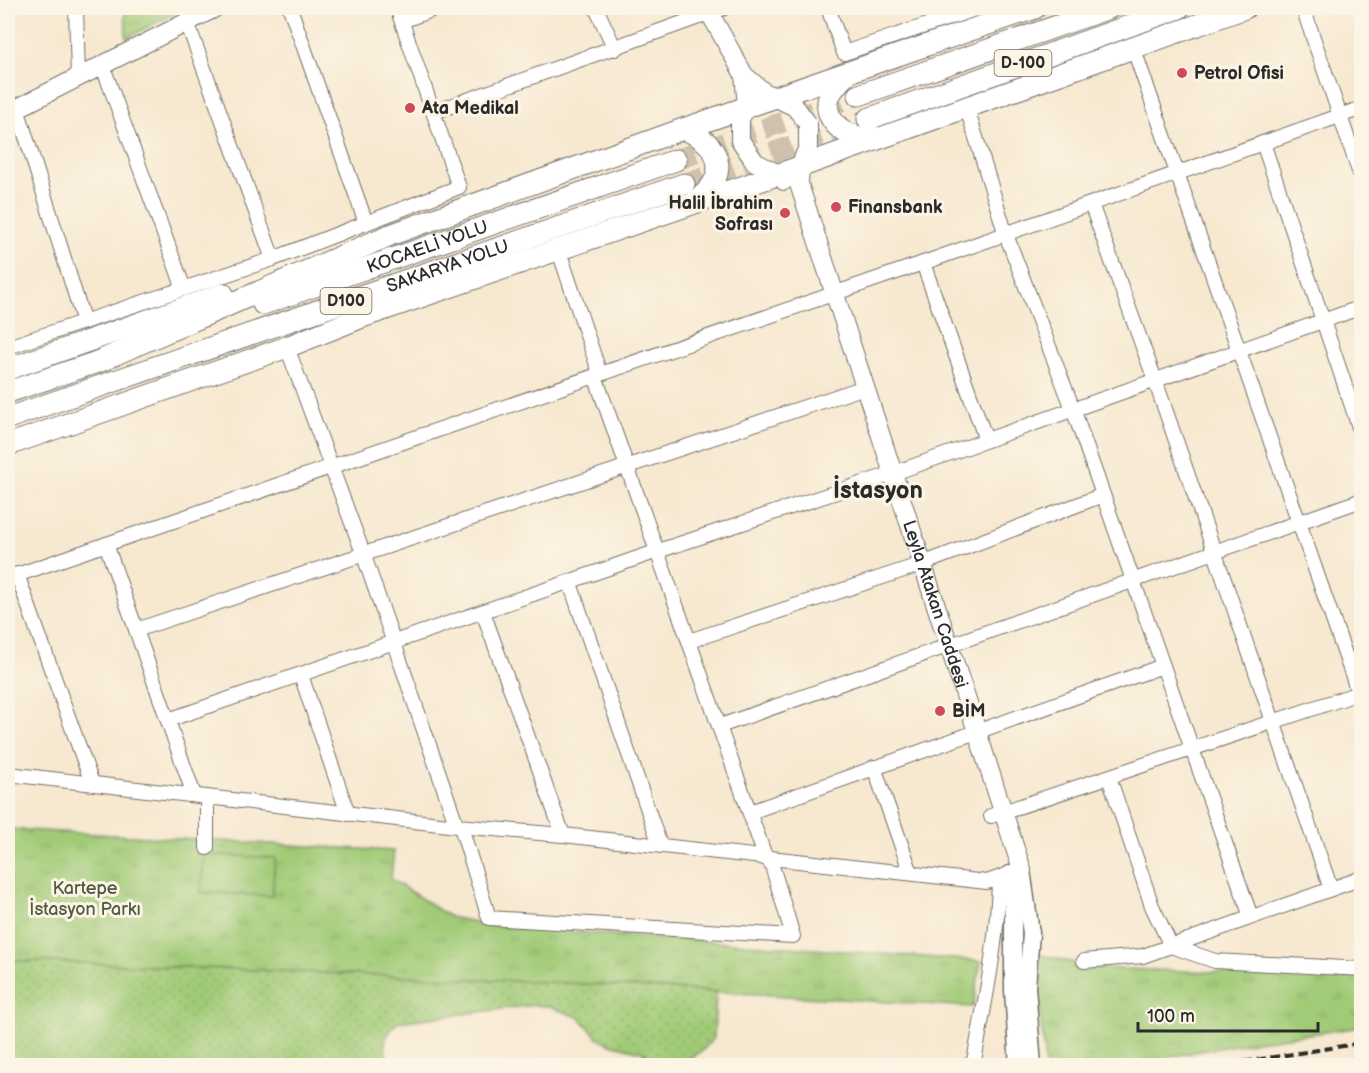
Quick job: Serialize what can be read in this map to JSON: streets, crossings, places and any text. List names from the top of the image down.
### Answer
{
  "streets": {
    "highway": [
      "D-100",
      "KOCAELİ YOLU",
      "SAKARYA YOLU",
      "D100"
    ],
    "main road": ["Leyla Atakan Caddesi"]
  },
  "districts": ["İstasyon"],
  "parks": ["Kartepe İstasyon Parkı"],
  "places": [
    "Petrol Ofisi",
    "Ata Medikal",
    "Finansbank",
    "Halil İbrahim Sofrası",
    "BİM"
  ],
  "scale_bar": "100 m"
}
